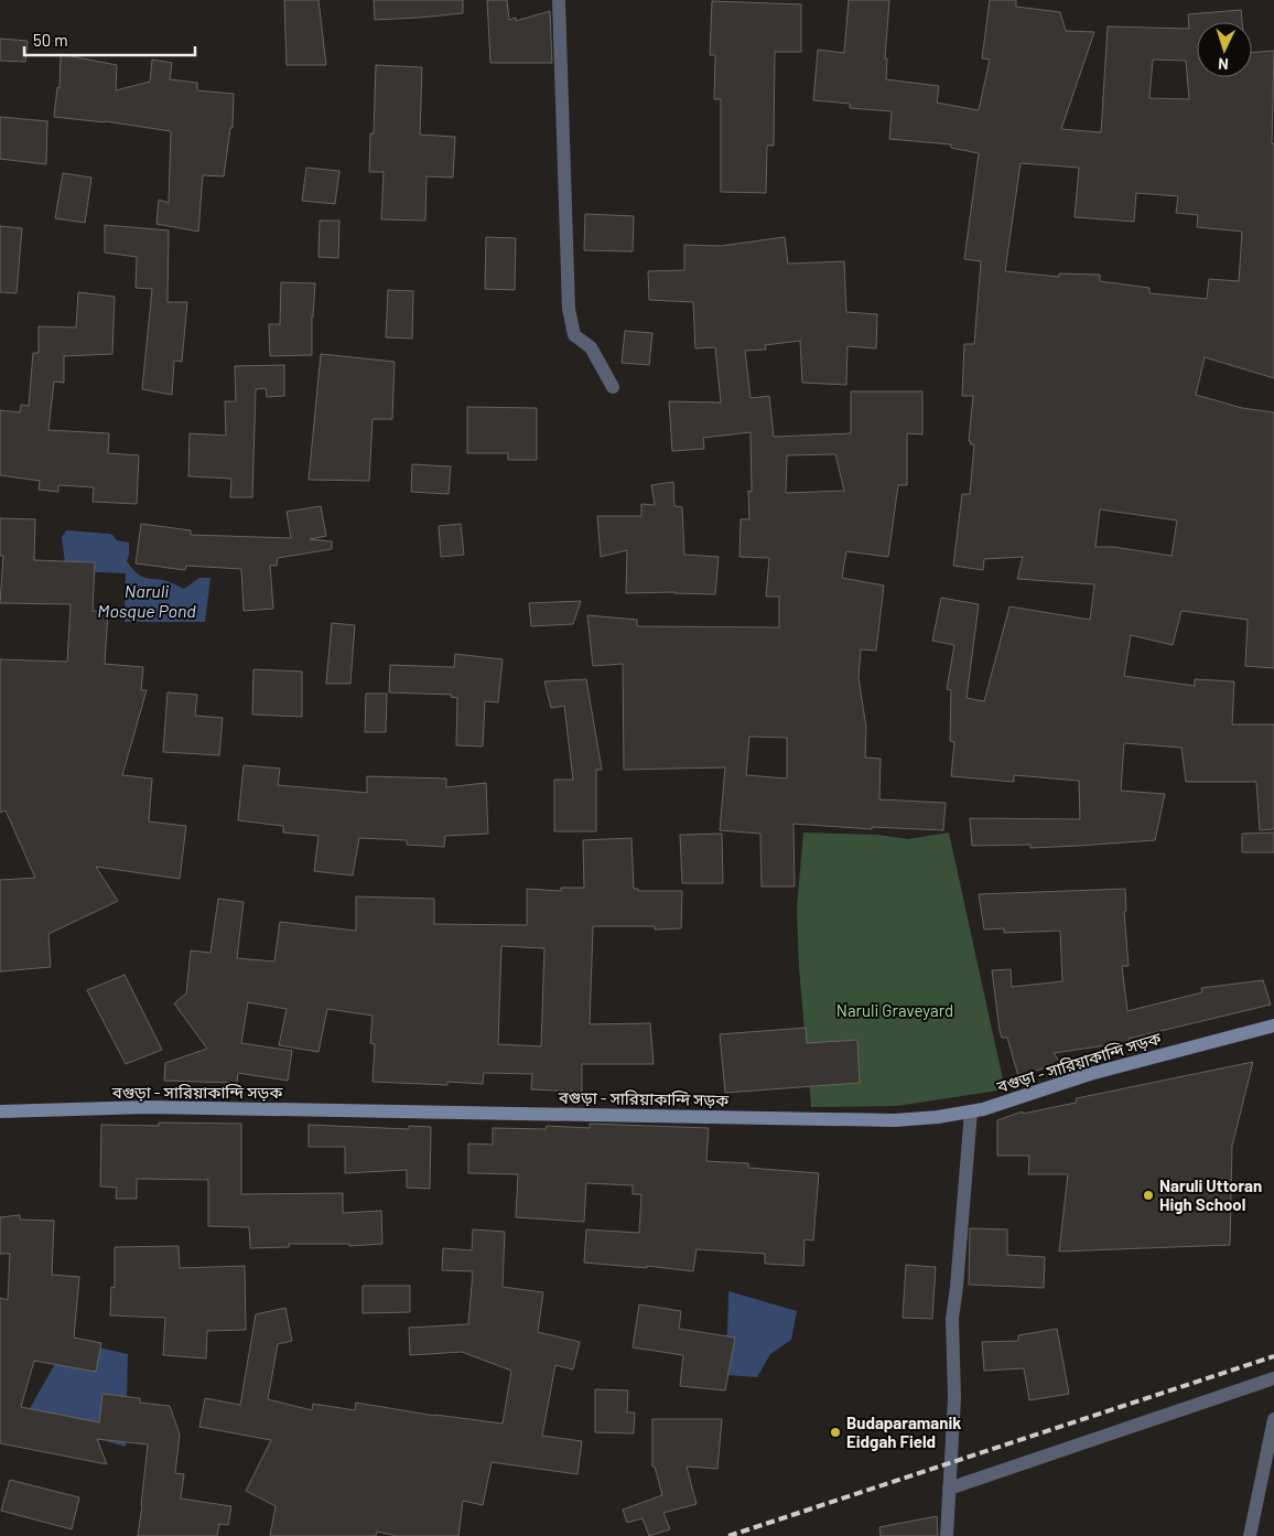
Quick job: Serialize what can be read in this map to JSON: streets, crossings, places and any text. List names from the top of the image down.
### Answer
{
  "streets": {
    "main road": ["বগুড়া - সারিয়াকান্দি সড়ক"]
  },
  "water": ["Naruli Mosque Pond"],
  "parks": ["Naruli Graveyard"],
  "places": ["Naruli Uttoran High School", "Budaparamanik Eidgah Field"],
  "scale_bar": "50 m",
  "north": "bottom"
}
